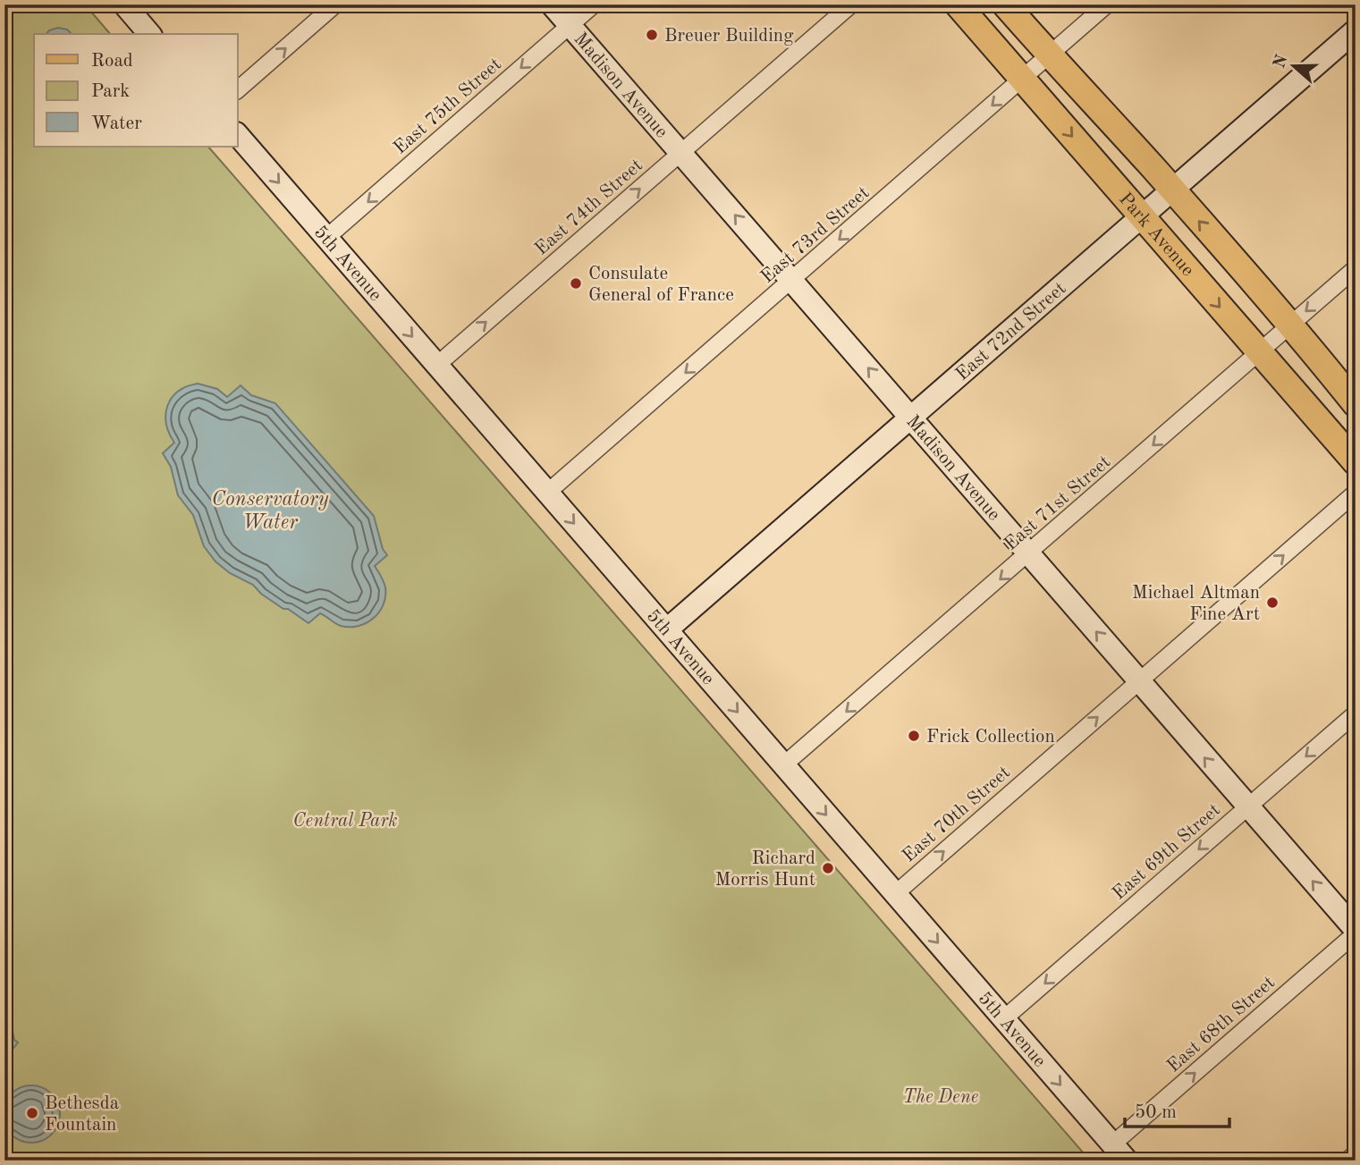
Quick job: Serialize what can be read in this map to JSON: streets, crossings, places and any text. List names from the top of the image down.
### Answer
{
  "streets": {
    "main road": [
      "Madison Avenue",
      "Park Avenue",
      "5th Avenue",
      "East 72nd Street"
    ],
    "street": [
      "East 75th Street",
      "East 74th Street",
      "East 73rd Street",
      "East 71st Street",
      "East 70th Street",
      "East 69th Street",
      "East 68th Street"
    ]
  },
  "crossings": [
    ["Madison Avenue", "East 75th Street"],
    ["Madison Avenue", "East 74th Street"],
    ["Madison Avenue", "East 73rd Street"],
    ["Madison Avenue", "East 72nd Street"],
    ["Madison Avenue", "East 71st Street"],
    ["Madison Avenue", "East 70th Street"],
    ["Madison Avenue", "East 69th Street"],
    ["Madison Avenue", "East 68th Street"],
    ["East 75th Street", "5th Avenue"],
    ["East 74th Street", "5th Avenue"],
    ["Park Avenue", "East 73rd Street"],
    ["Park Avenue", "East 72nd Street"],
    ["Park Avenue", "East 71st Street"],
    ["East 73rd Street", "5th Avenue"],
    ["5th Avenue", "East 72nd Street"],
    ["5th Avenue", "East 71st Street"],
    ["5th Avenue", "East 70th Street"],
    ["5th Avenue", "East 69th Street"],
    ["5th Avenue", "East 68th Street"]
  ],
  "one_way": [
    "Madison Avenue",
    "East 75th Street",
    "East 74th Street",
    "East 73rd Street",
    "5th Avenue",
    "East 71st Street",
    "East 70th Street",
    "East 69th Street",
    "East 68th Street"
  ],
  "water": ["Conservatory Water"],
  "parks": ["Central Park", "The Dene"],
  "places": [
    "Breuer Building",
    "Consulate General of France",
    "Michael Altman Fine Art",
    "Frick Collection",
    "Richard Morris Hunt",
    "Bethesda Fountain"
  ],
  "legend": ["Road", "Park", "Water"],
  "scale_bar": "50 m",
  "north": "left"
}
